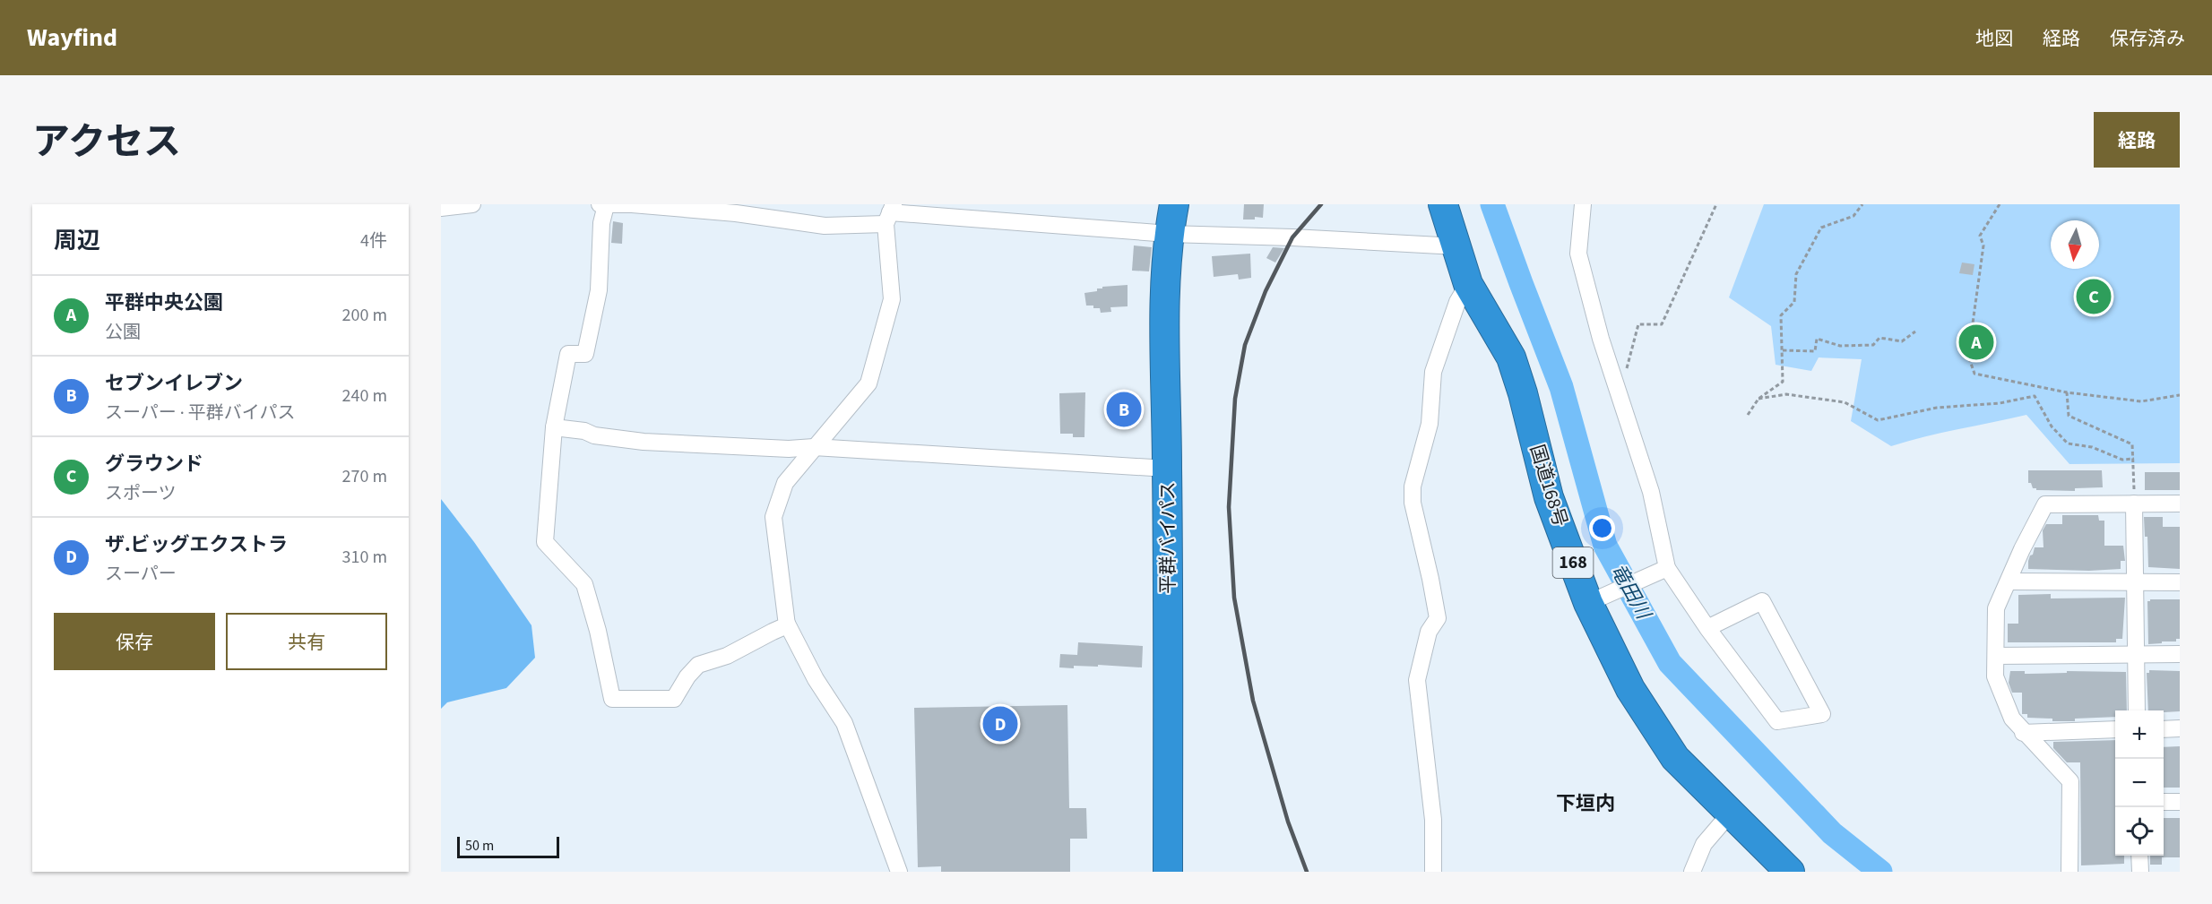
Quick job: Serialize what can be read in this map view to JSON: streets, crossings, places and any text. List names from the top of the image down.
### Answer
{
  "streets": {
    "highway": ["国道168号", "平群バイパス", "168"]
  },
  "districts": ["下垣内"],
  "water": ["竜田川"],
  "scale_bar": "50 m",
  "north": "bottom",
  "page": {
    "header": "Wayfind",
    "nav": ["地図", "経路", "保存済み"],
    "title": "アクセス",
    "buttons": [
      "経路",
      ["保存", "共有"]
    ],
    "heading": ["周辺", "4件"],
    "list": [
      {
        "mark": "A",
        "name": "平群中央公園",
        "note": "公園",
        "value": "200 m"
      },
      {
        "mark": "B",
        "name": "セブンイレブン",
        "note": "スーパー · 平群バイパス",
        "value": "240 m"
      },
      {
        "mark": "C",
        "name": "グラウンド",
        "note": "スポーツ",
        "value": "270 m"
      },
      {
        "mark": "D",
        "name": "ザ.ビッグエクストラ",
        "note": "スーパー",
        "value": "310 m"
      }
    ],
    "pins": [
      "C",
      "A",
      "B",
      "D"
    ],
    "map_buttons": ["+", "−"],
    "scale": "50 m"
  }
}
